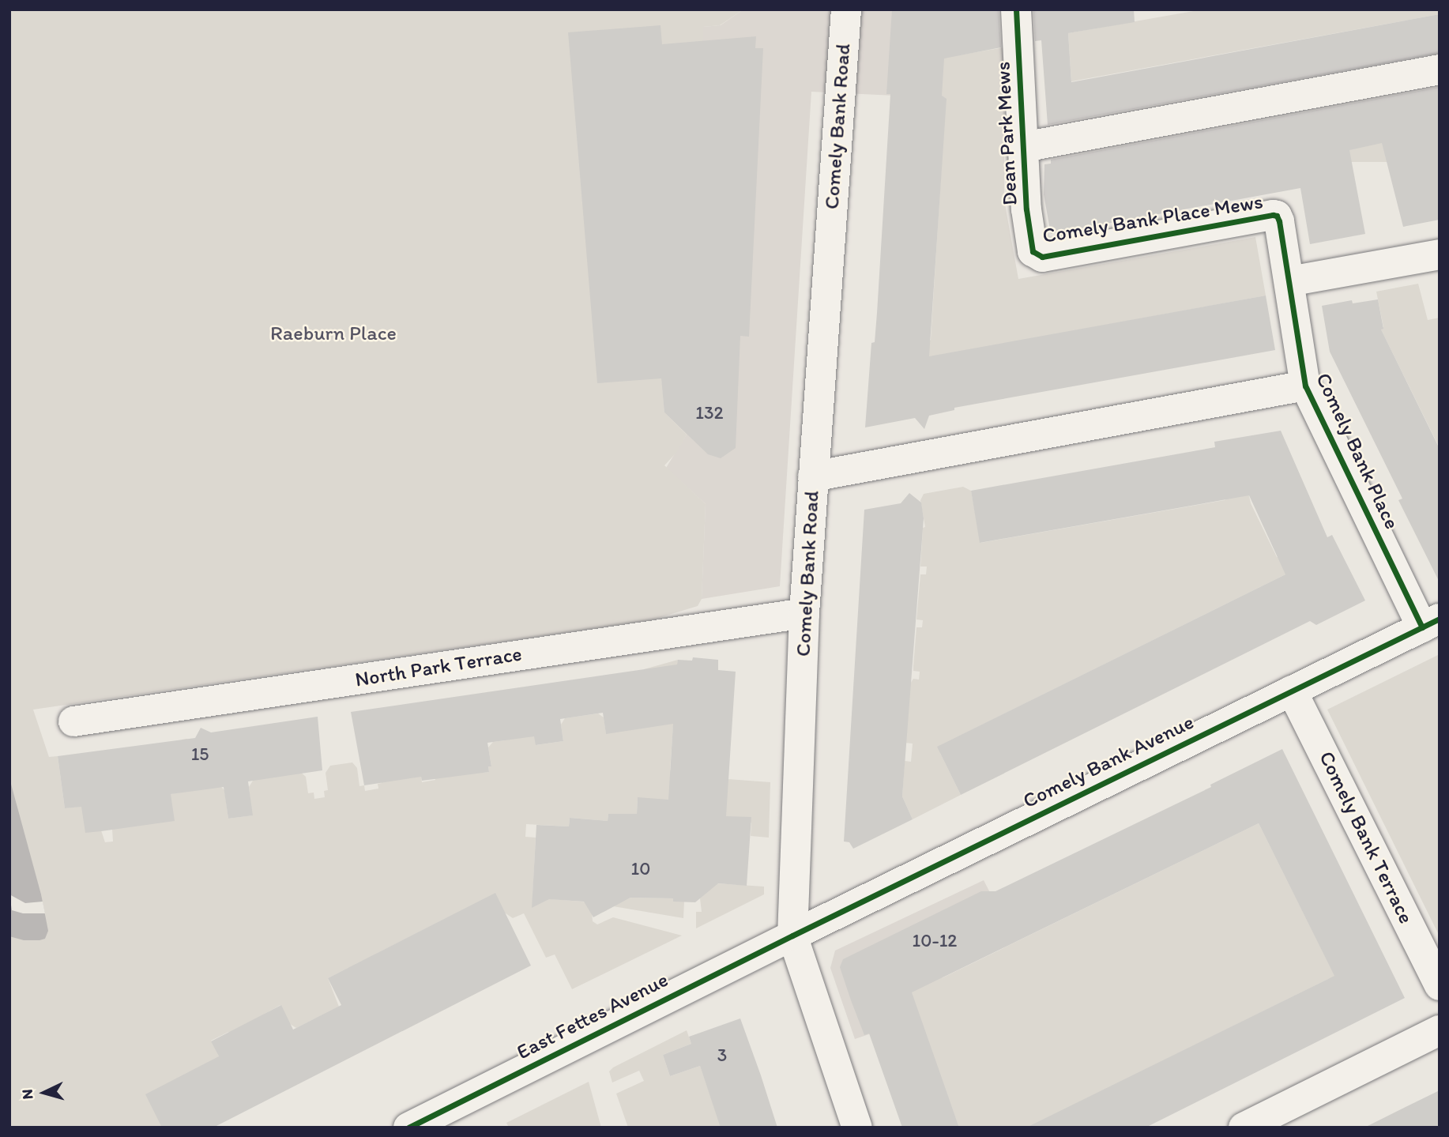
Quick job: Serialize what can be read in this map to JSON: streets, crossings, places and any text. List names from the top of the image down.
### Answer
{
  "streets": {
    "street": [
      "Comely Bank Road",
      "Dean Park Mews",
      "Comely Bank Place Mews",
      "Comely Bank Place",
      "North Park Terrace",
      "Comely Bank Avenue",
      "Comely Bank Terrace",
      "East Fettes Avenue"
    ]
  },
  "crossings": [
    ["Comely Bank Road", "Comely Bank Place"],
    ["Comely Bank Road", "North Park Terrace"],
    ["Comely Bank Road", "Comely Bank Avenue"],
    ["Comely Bank Road", "East Fettes Avenue"],
    ["Dean Park Mews", "Comely Bank Place Mews"],
    ["Comely Bank Place Mews", "Comely Bank Place"],
    ["Comely Bank Place", "Comely Bank Avenue"],
    ["Comely Bank Avenue", "Comely Bank Terrace"],
    ["Comely Bank Avenue", "East Fettes Avenue"]
  ],
  "parks": ["Raeburn Place"],
  "house_numbers": [
    "132",
    "15",
    "10",
    "10-12",
    "3"
  ],
  "north": "left"
}
